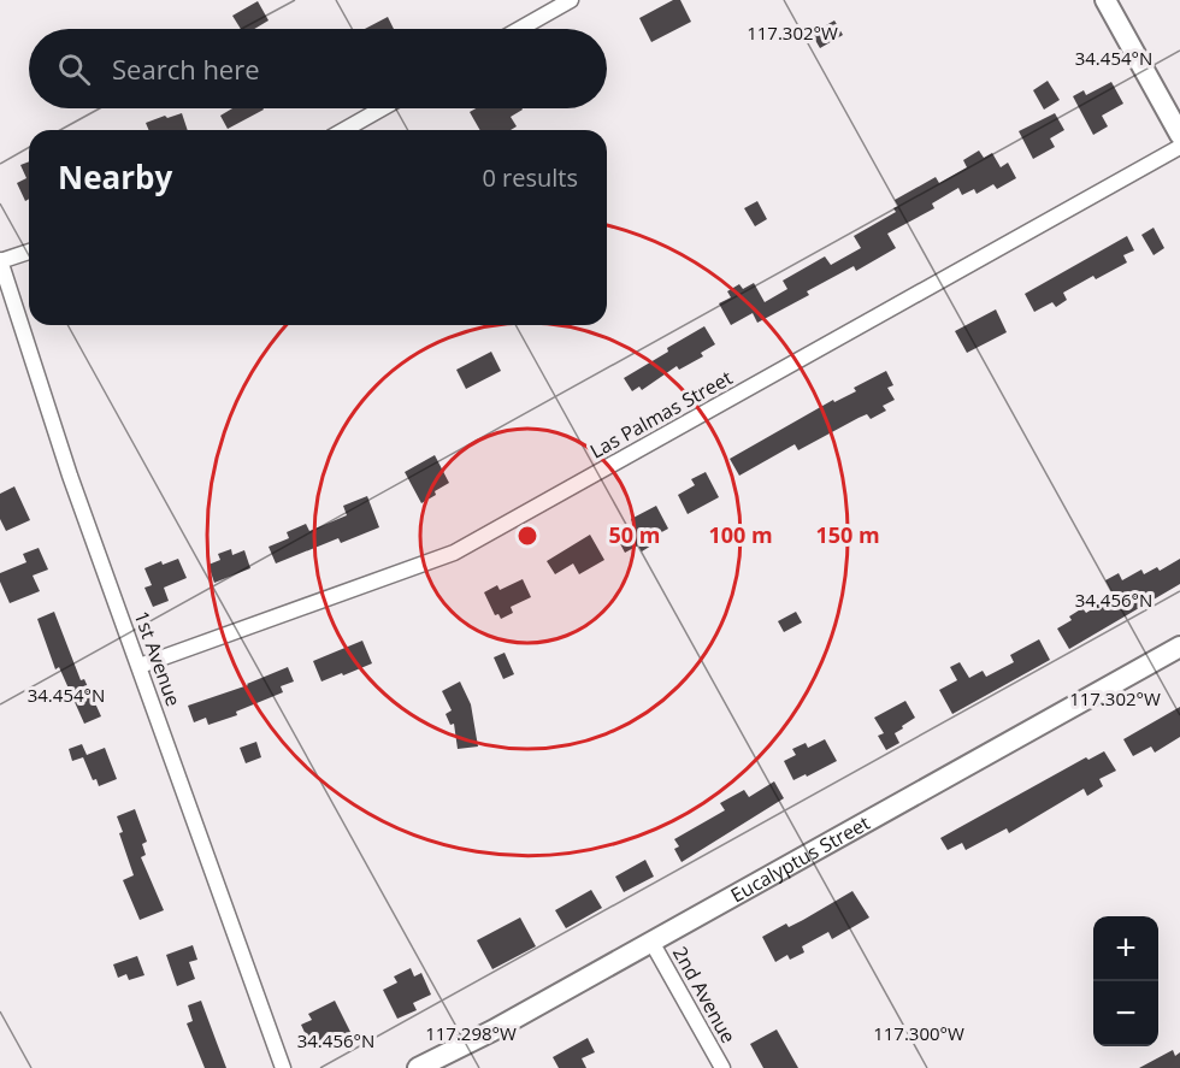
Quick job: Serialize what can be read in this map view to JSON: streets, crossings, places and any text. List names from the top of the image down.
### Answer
{
  "streets": {
    "main road": ["Eucalyptus Street"],
    "street": ["Las Palmas Street", "1st Avenue", "2nd Avenue"]
  },
  "crossings": [
    ["Las Palmas Street", "1st Avenue"],
    ["Eucalyptus Street", "2nd Avenue"]
  ],
  "page": {
    "search": "Search here",
    "heading": ["Nearby", "0 results"],
    "map_buttons": ["+", "−"]
  },
  "coordinates": [
    "117.302°W",
    "34.454°N",
    "34.456°N",
    "117.298°W",
    "117.300°W"
  ],
  "rings": ["50 m", "100 m", "150 m"]
}
